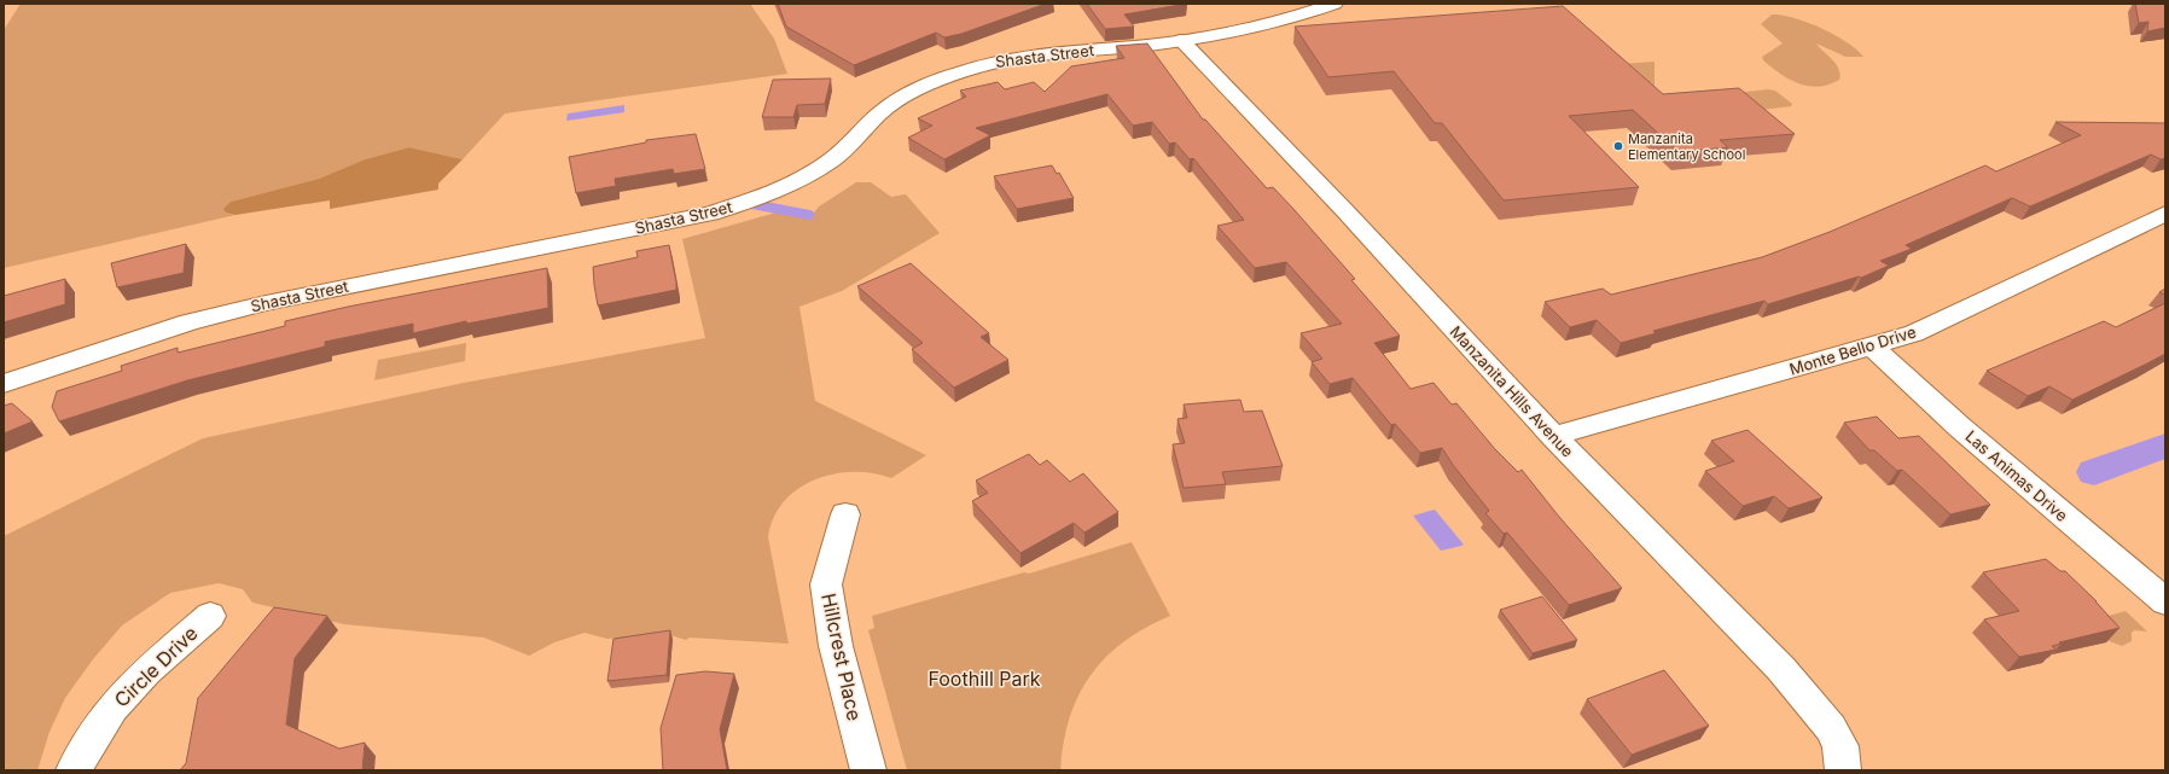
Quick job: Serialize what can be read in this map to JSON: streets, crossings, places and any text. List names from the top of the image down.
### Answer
{
  "streets": {
    "street": [
      "Shasta Street",
      "Monte Bello Drive",
      "Manzanita Hills Avenue",
      "Las Animas Drive",
      "Hillcrest Place",
      "Circle Drive"
    ]
  },
  "crossings": [
    ["Shasta Street", "Manzanita Hills Avenue"],
    ["Monte Bello Drive", "Manzanita Hills Avenue"],
    ["Monte Bello Drive", "Las Animas Drive"]
  ],
  "parks": ["Foothill Park"],
  "places": ["Manzanita Elementary School"]
}
